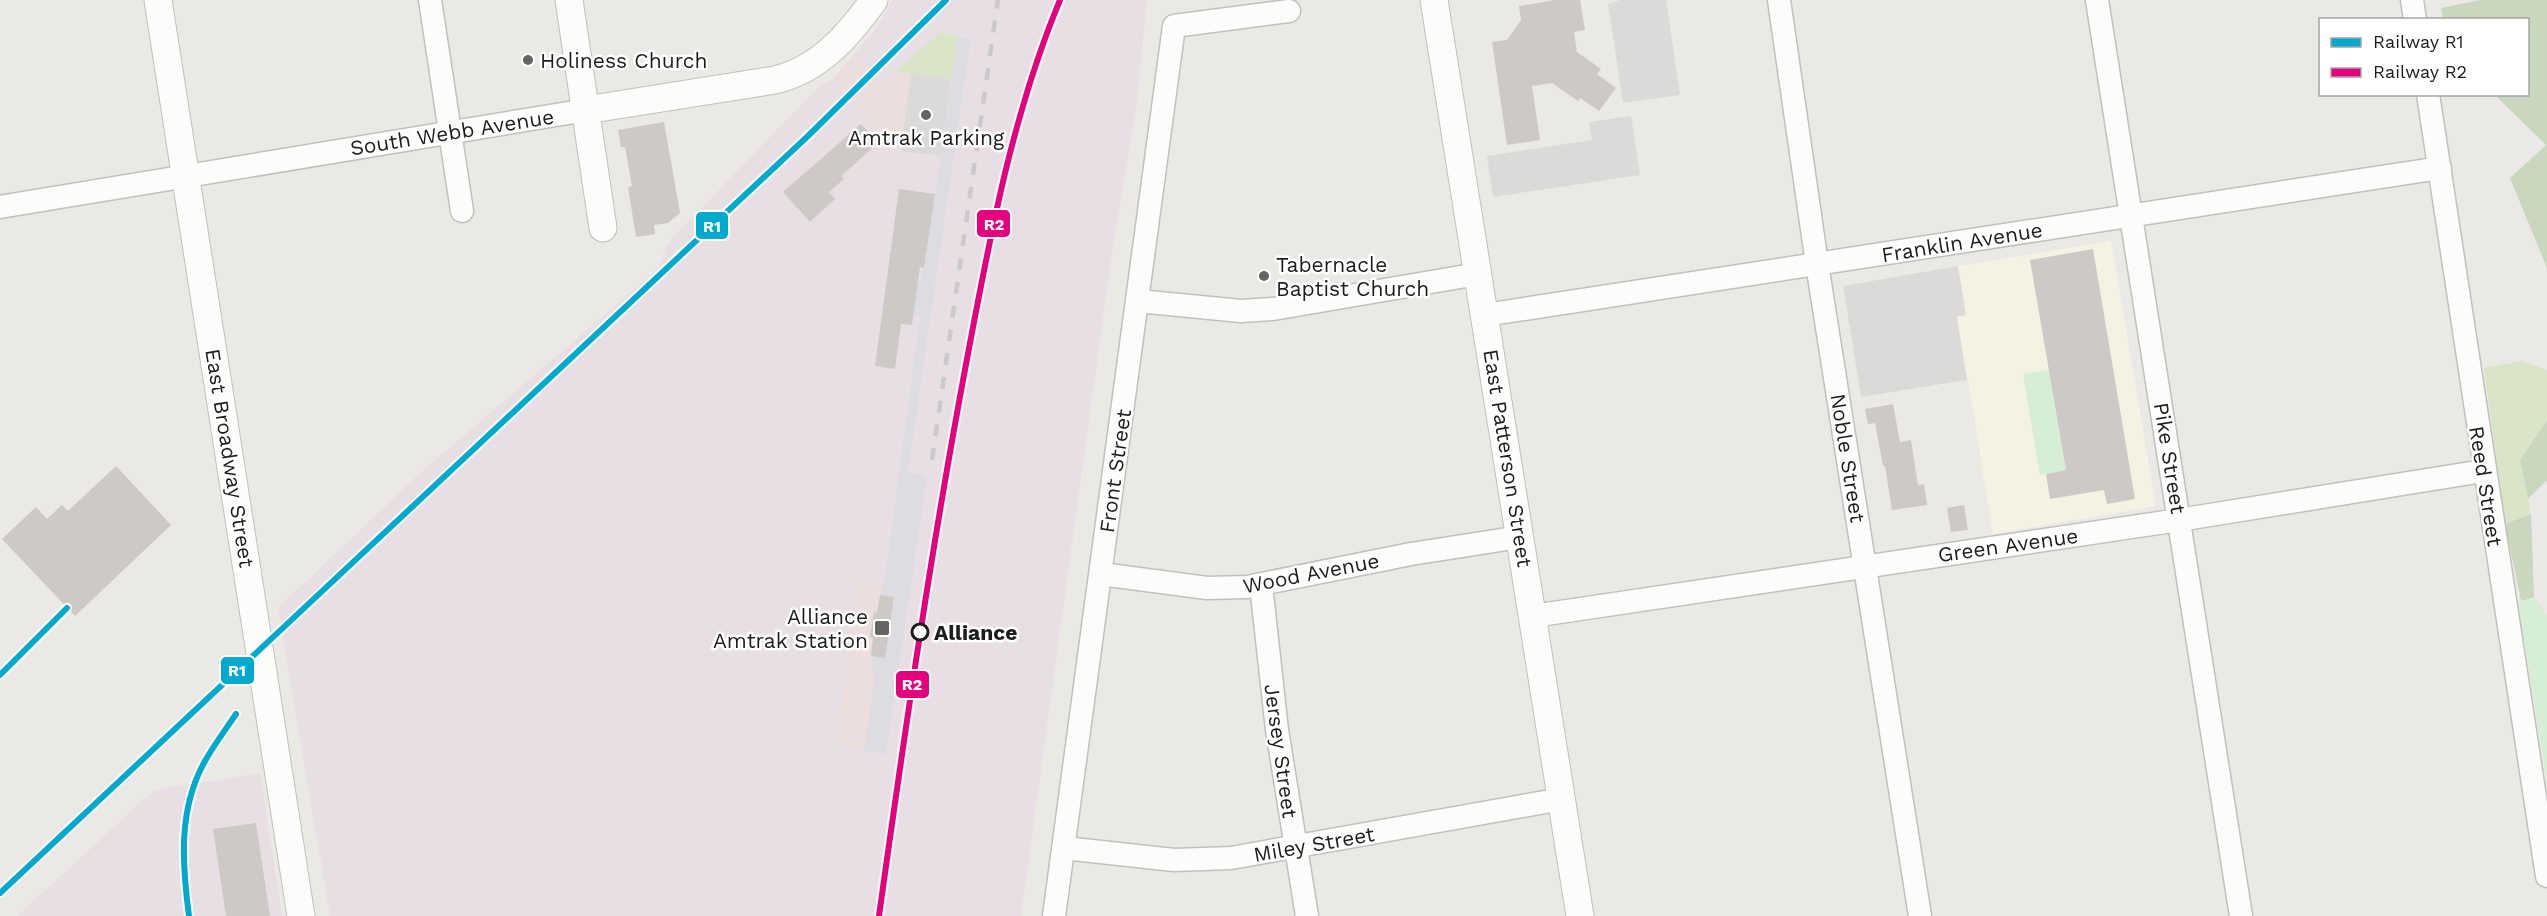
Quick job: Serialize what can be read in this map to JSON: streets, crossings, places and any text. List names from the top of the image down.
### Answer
{
  "streets": {
    "street": [
      "South Webb Avenue",
      "Franklin Avenue",
      "East Broadway Street",
      "East Patterson Street",
      "Noble Street",
      "Pike Street",
      "Front Street",
      "Reed Street",
      "Green Avenue",
      "Wood Avenue",
      "Jersey Street",
      "Miley Street"
    ]
  },
  "crossings": [
    ["South Webb Avenue", "East Broadway Street"],
    ["Franklin Avenue", "East Patterson Street"],
    ["Franklin Avenue", "Noble Street"],
    ["Franklin Avenue", "Pike Street"],
    ["Franklin Avenue", "Reed Street"],
    ["East Patterson Street", "Green Avenue"],
    ["East Patterson Street", "Wood Avenue"],
    ["East Patterson Street", "Miley Street"],
    ["Noble Street", "Green Avenue"],
    ["Pike Street", "Green Avenue"],
    ["Front Street", "Wood Avenue"],
    ["Front Street", "Miley Street"],
    ["Reed Street", "Green Avenue"],
    ["Wood Avenue", "Jersey Street"],
    ["Jersey Street", "Miley Street"]
  ],
  "places": {
    "other": [
      "Holiness Church",
      "Amtrak Parking",
      "Tabernacle Baptist Church",
      "Alliance"
    ],
    "transit": ["Alliance Amtrak Station"]
  },
  "lines": ["rail line R1", "rail line R2"],
  "legend": ["Railway R1", "Railway R2"]
}
